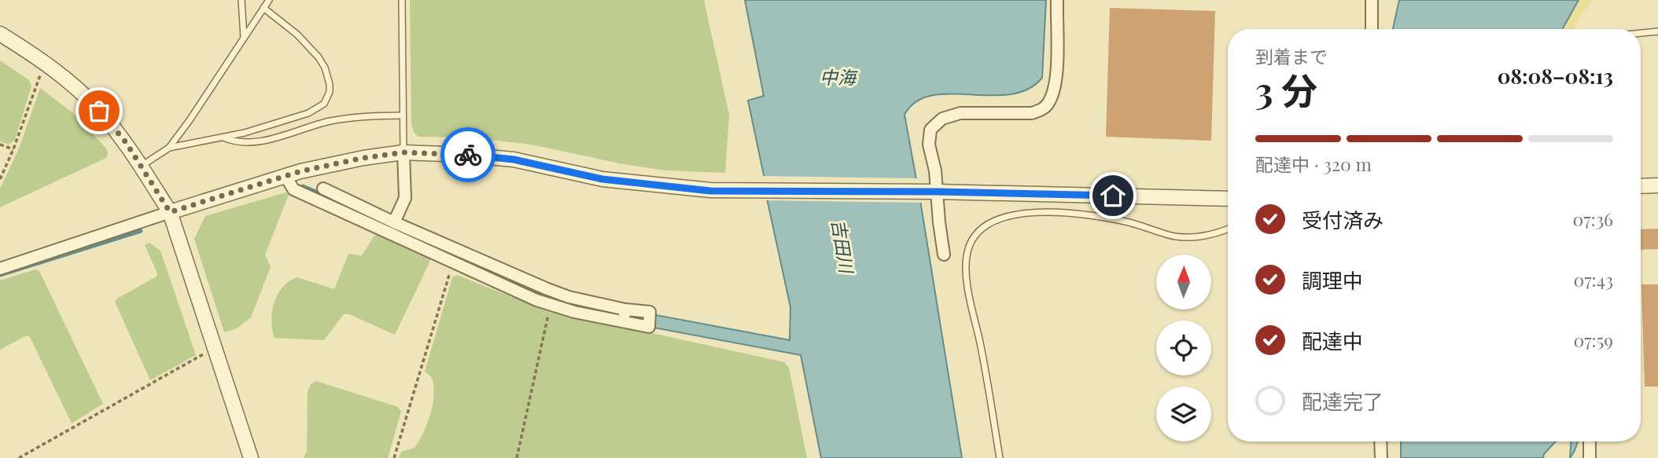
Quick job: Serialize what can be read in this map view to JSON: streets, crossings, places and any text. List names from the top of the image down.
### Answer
{
  "water": ["中海", "吉田川"],
  "north": "top",
  "page": {
    "heading": ["3 分", "到着まで", "08:08–08:13"],
    "bar": "配達中 · 320 m",
    "list": [
      ["受付済み", "07:36"],
      ["調理中", "07:43"],
      ["配達中", "07:59"],
      "配達完了"
    ]
  }
}
